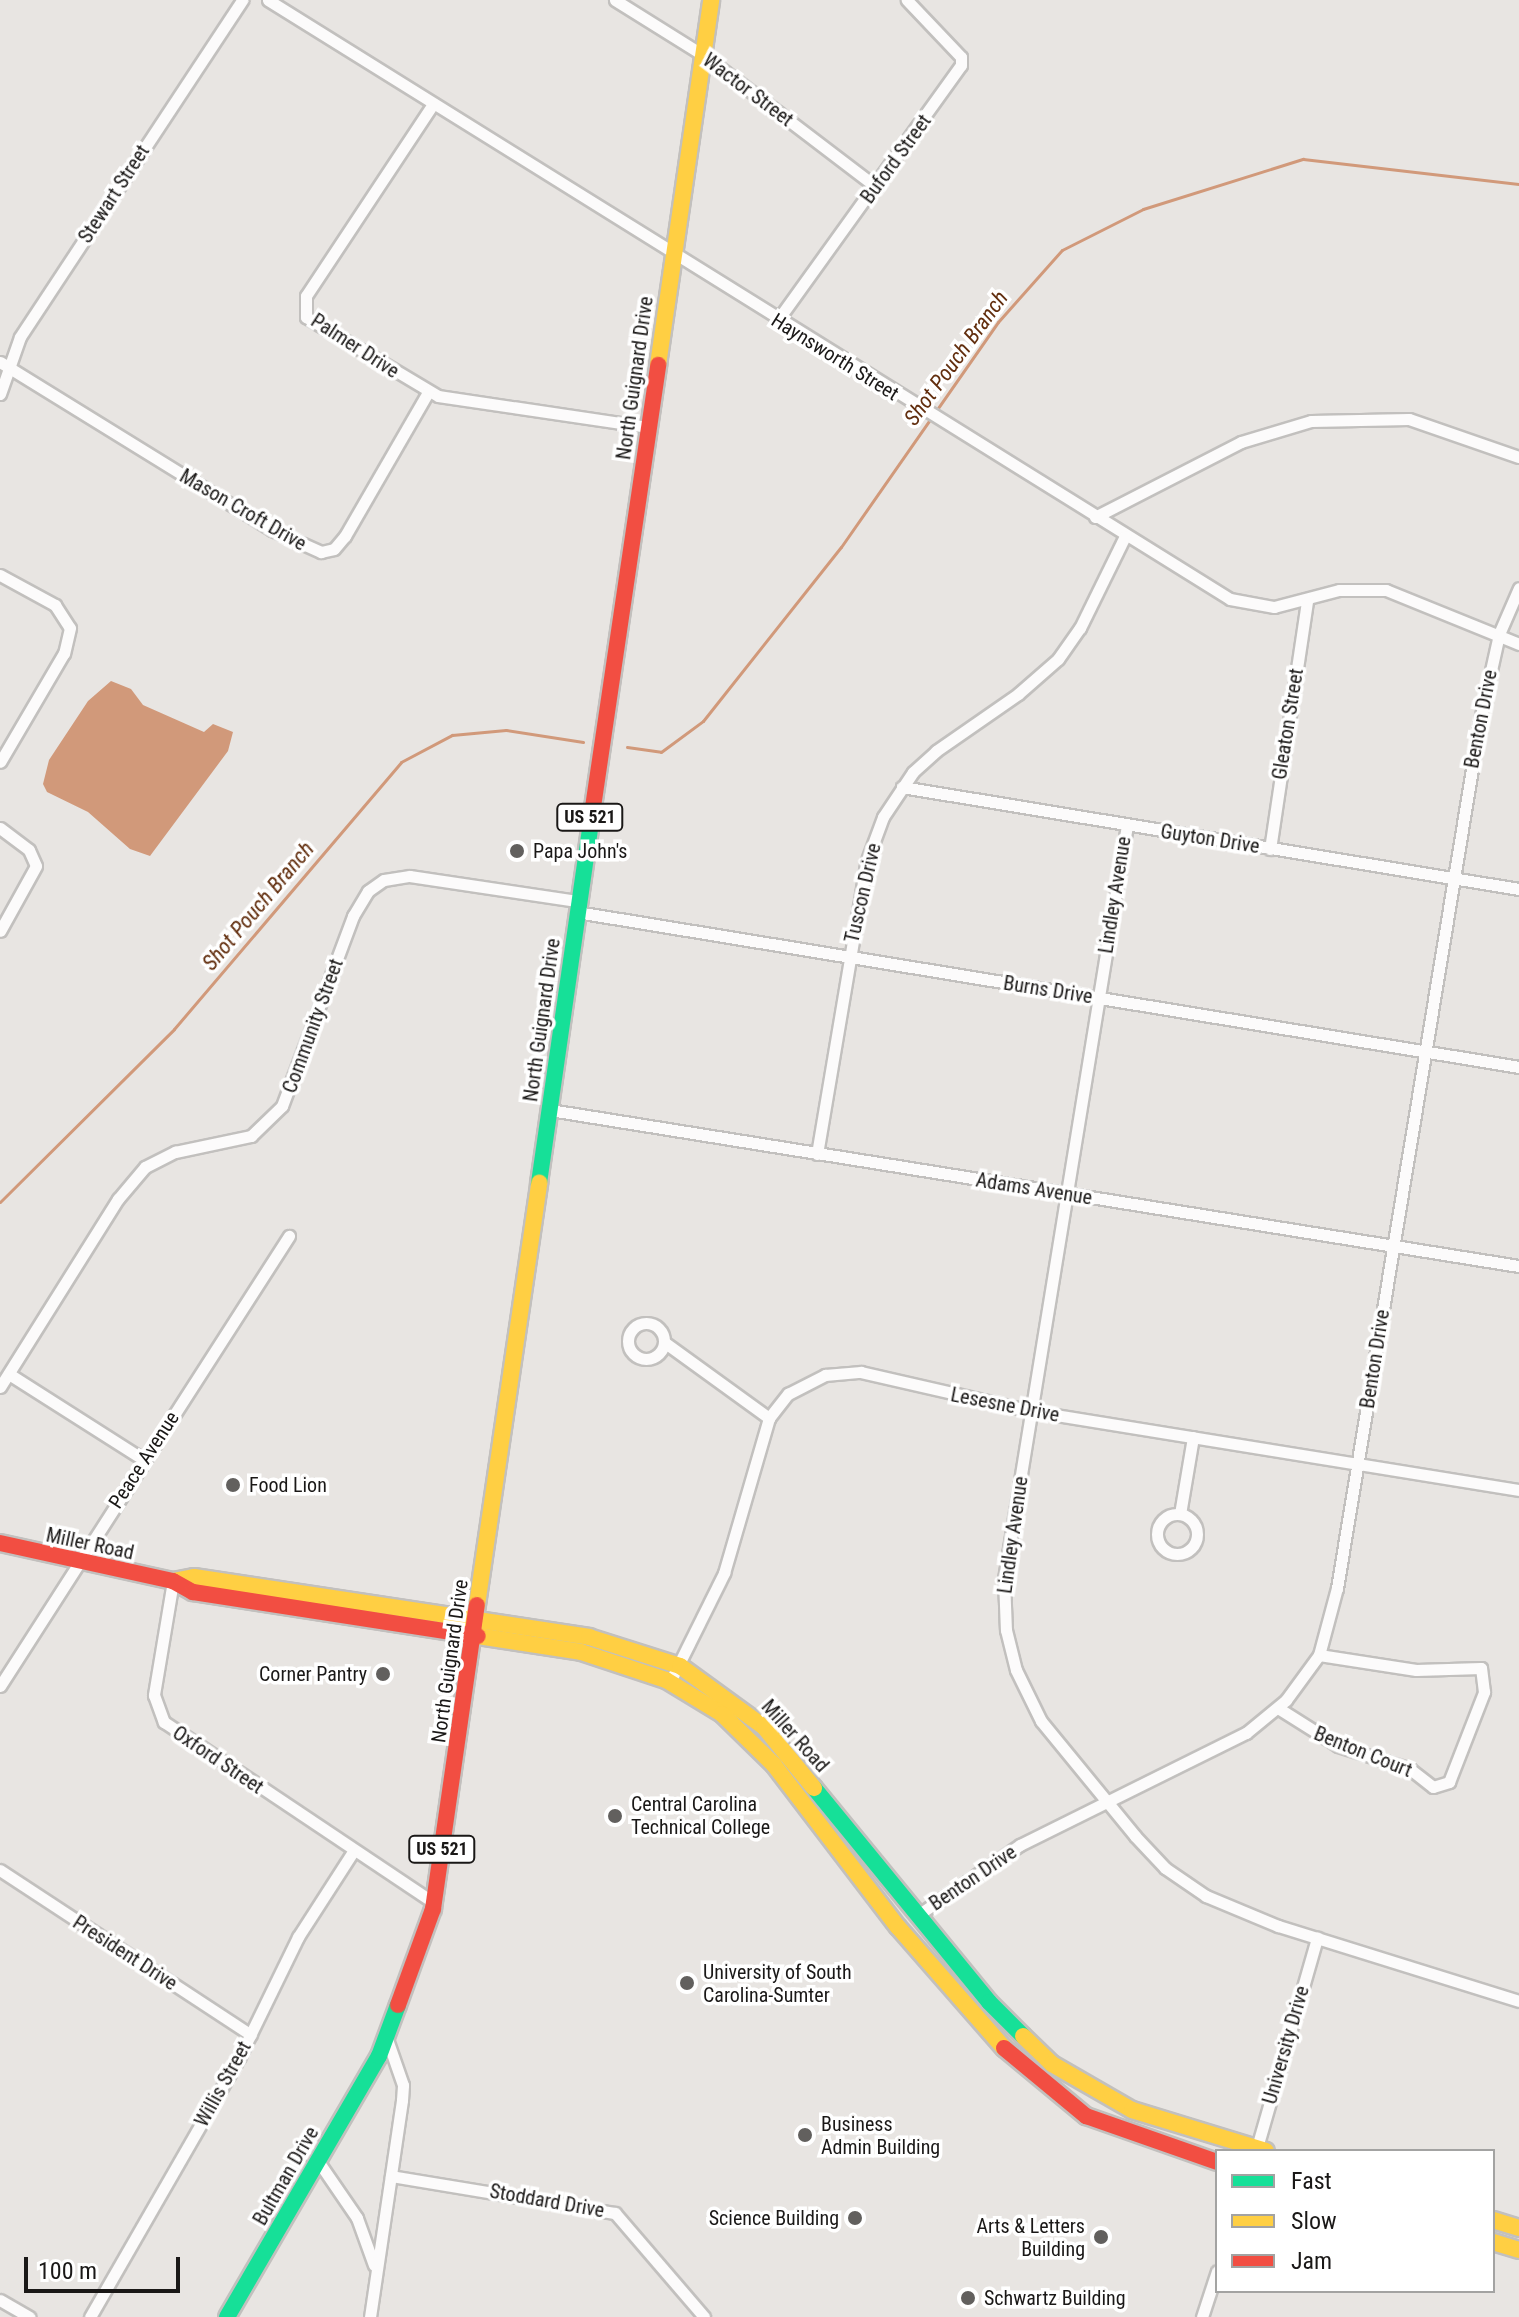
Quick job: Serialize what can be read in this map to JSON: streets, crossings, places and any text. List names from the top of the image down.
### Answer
{
  "streets": {
    "main road": [
      "North Guignard Drive",
      "US 521",
      "Miller Road",
      "Bultman Drive"
    ],
    "street": [
      "Wactor Street",
      "Buford Street",
      "Stewart Street",
      "Palmer Drive",
      "Haynsworth Street",
      "Mason Croft Drive",
      "Benton Drive",
      "Gleaton Street",
      "Guyton Drive",
      "Tuscon Drive",
      "Lindley Avenue",
      "Burns Drive",
      "Community Street",
      "Adams Avenue",
      "Lesesne Drive",
      "Peace Avenue",
      "Benton Court",
      "Oxford Street",
      "President Drive",
      "University Drive",
      "Willis Street",
      "Stoddard Drive"
    ]
  },
  "crossings": [
    ["Wactor Street", "Buford Street"],
    ["Wactor Street", "North Guignard Drive"],
    ["Buford Street", "Haynsworth Street"],
    ["Stewart Street", "Mason Croft Drive"],
    ["Palmer Drive", "Haynsworth Street"],
    ["Palmer Drive", "North Guignard Drive"],
    ["Palmer Drive", "Mason Croft Drive"],
    ["Haynsworth Street", "North Guignard Drive"],
    ["Haynsworth Street", "Benton Drive"],
    ["Haynsworth Street", "Gleaton Street"],
    ["Haynsworth Street", "Tuscon Drive"],
    ["North Guignard Drive", "Burns Drive"],
    ["North Guignard Drive", "Community Street"],
    ["North Guignard Drive", "Adams Avenue"],
    ["North Guignard Drive", "Miller Road"],
    ["North Guignard Drive", "Oxford Street"],
    ["North Guignard Drive", "Bultman Drive"],
    ["Benton Drive", "Guyton Drive"],
    ["Benton Drive", "Lindley Avenue"],
    ["Benton Drive", "Burns Drive"],
    ["Benton Drive", "Adams Avenue"],
    ["Benton Drive", "Lesesne Drive"],
    ["Benton Drive", "Miller Road"],
    ["Benton Drive", "Benton Court"],
    ["Gleaton Street", "Guyton Drive"],
    ["Guyton Drive", "Tuscon Drive"],
    ["Guyton Drive", "Lindley Avenue"],
    ["Tuscon Drive", "Burns Drive"],
    ["Tuscon Drive", "Adams Avenue"],
    ["Lindley Avenue", "Burns Drive"],
    ["Lindley Avenue", "Adams Avenue"],
    ["Lindley Avenue", "Lesesne Drive"],
    ["Lindley Avenue", "University Drive"],
    ["Burns Drive", "Community Street"],
    ["Lesesne Drive", "Miller Road"],
    ["Peace Avenue", "Miller Road"],
    ["Miller Road", "Oxford Street"],
    ["Oxford Street", "Willis Street"],
    ["President Drive", "Willis Street"]
  ],
  "water": ["Shot Pouch Branch"],
  "places": [
    "Papa John's",
    "Food Lion",
    "Corner Pantry",
    "Central Carolina Technical College",
    "University of South Carolina-Sumter",
    "Business Admin Building",
    "Science Building",
    "Arts & Letters Building",
    "Schwartz Building"
  ],
  "legend": ["Fast", "Slow", "Jam"],
  "scale_bar": "100 m"
}
